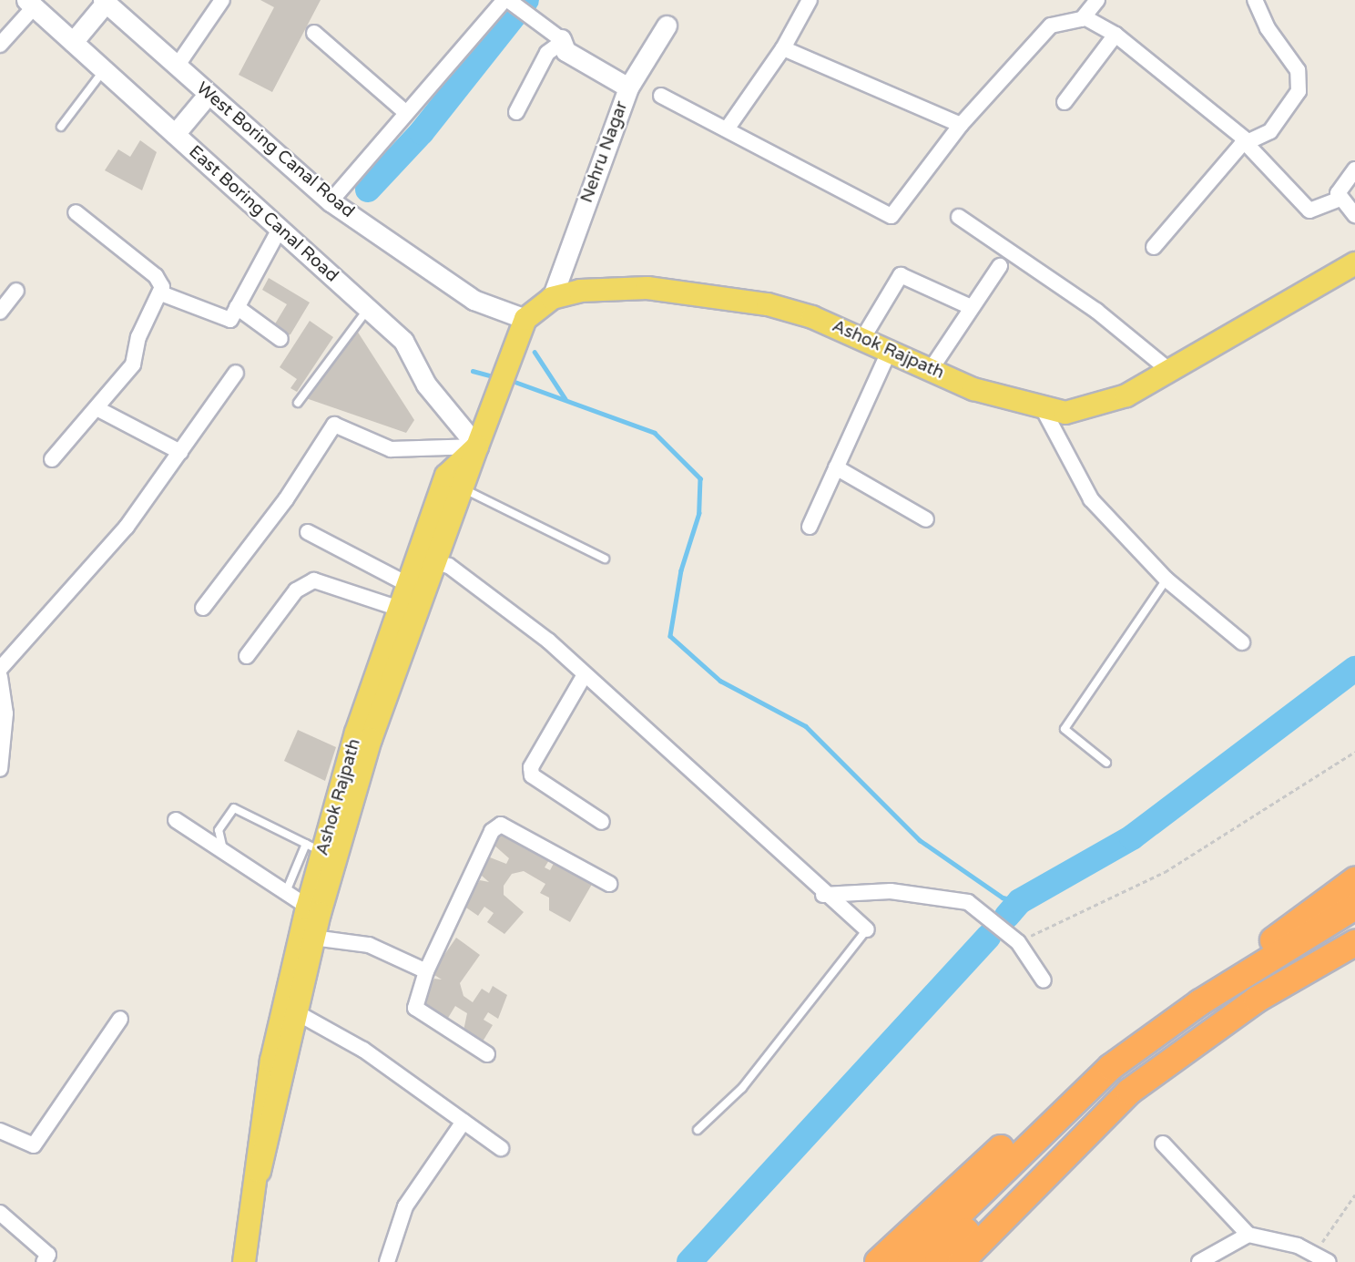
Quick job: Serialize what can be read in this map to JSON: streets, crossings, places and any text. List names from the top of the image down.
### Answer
{
  "streets": {
    "main road": [
      "West Boring Canal Road",
      "Nehru Nagar",
      "East Boring Canal Road",
      "Ashok Rajpath"
    ]
  },
  "crossings": [
    ["West Boring Canal Road", "Ashok Rajpath"],
    ["Nehru Nagar", "Ashok Rajpath"],
    ["East Boring Canal Road", "Ashok Rajpath"]
  ]
}
